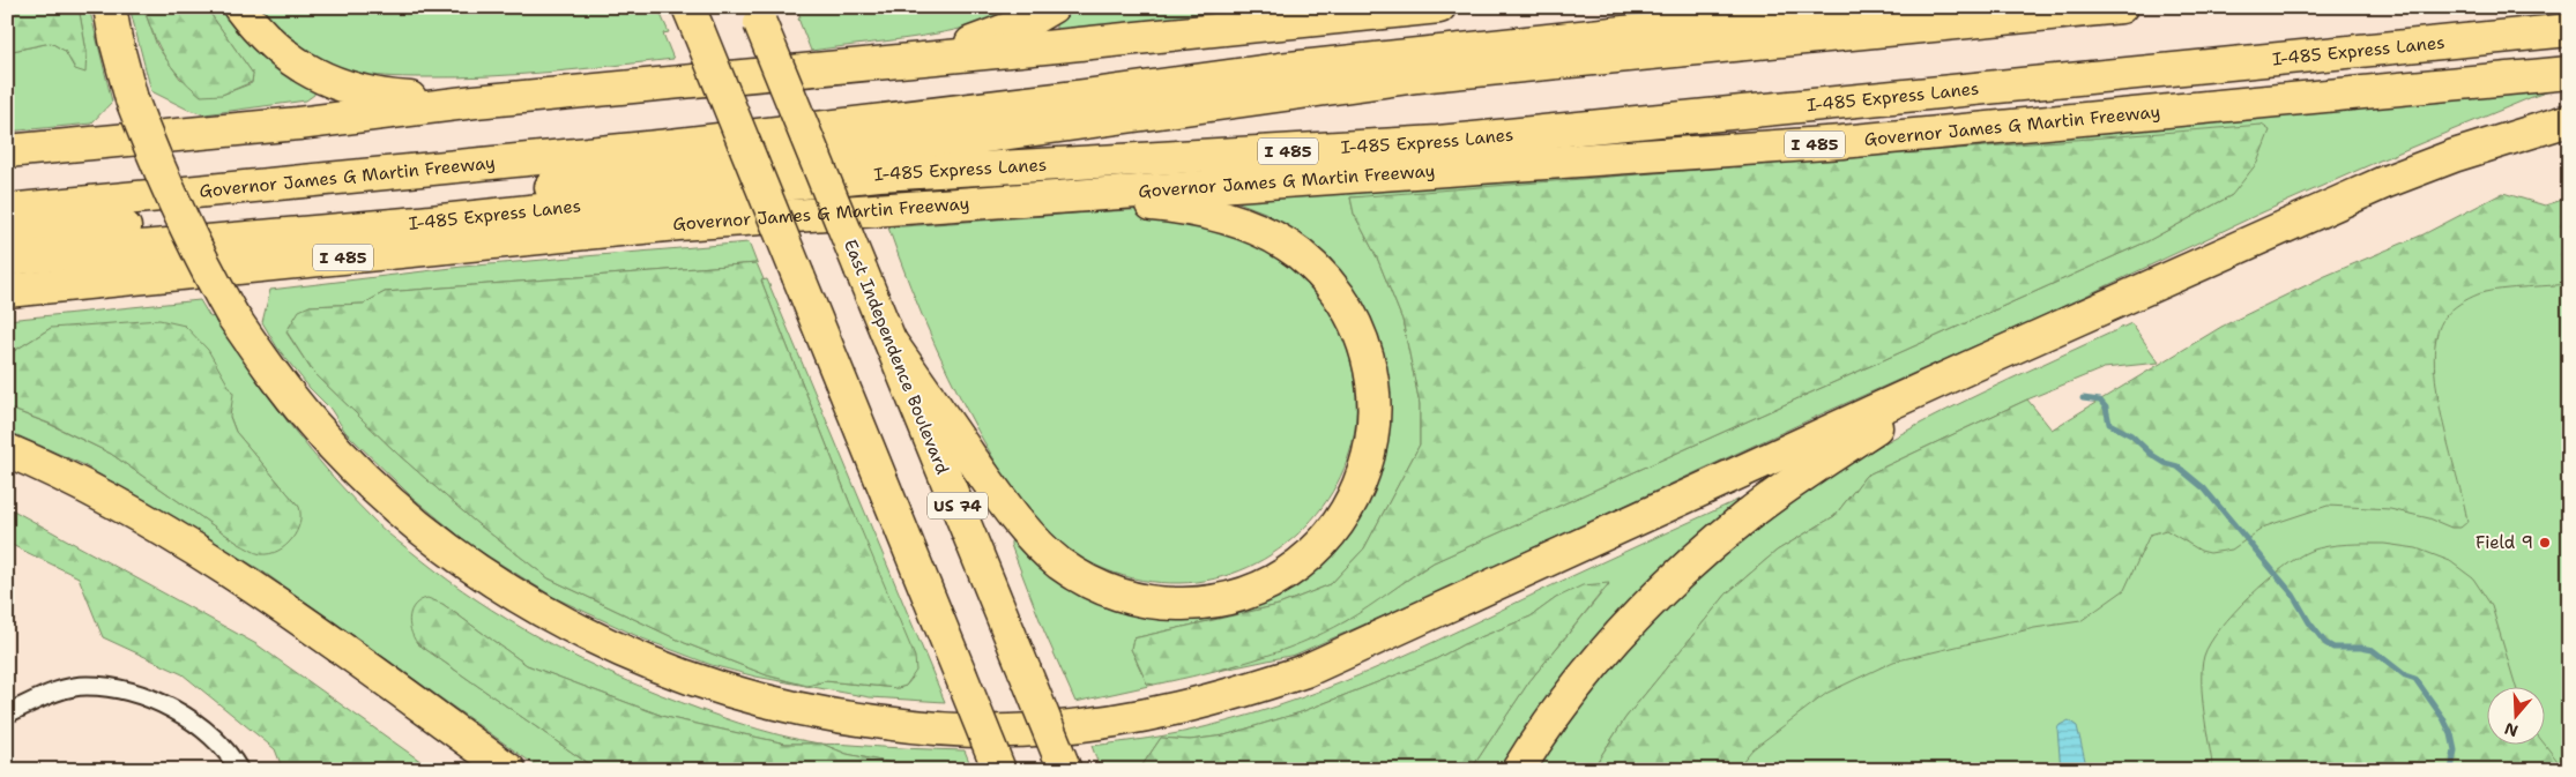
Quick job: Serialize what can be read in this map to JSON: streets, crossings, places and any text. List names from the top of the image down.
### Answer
{
  "streets": {
    "highway": [
      "I-485 Express Lanes",
      "Governor James G Martin Freeway",
      "I 485",
      "East Independence Boulevard",
      "US 74"
    ]
  },
  "places": ["Field 9"],
  "north": "bottom"
}
